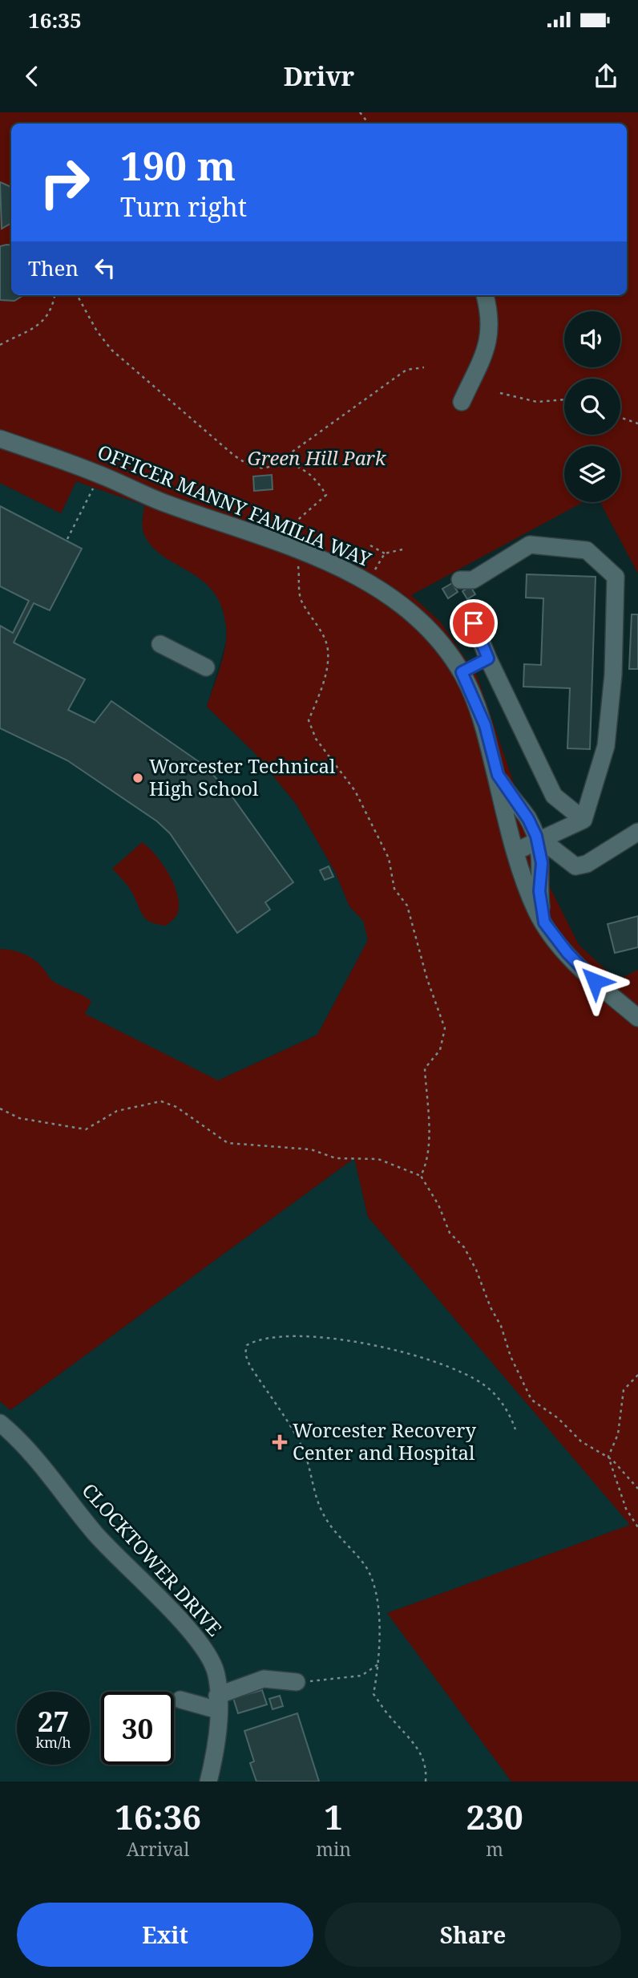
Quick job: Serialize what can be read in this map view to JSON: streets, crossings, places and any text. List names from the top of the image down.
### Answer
{
  "streets": {
    "street": ["OFFICER MANNY FAMILIA WAY", "CLOCKTOWER DRIVE"]
  },
  "parks": ["Green Hill Park"],
  "places": {
    "other": ["Worcester Technical High School"],
    "health": ["Worcester Recovery Center and Hospital"]
  },
  "page": {
    "status": "16:35",
    "header": "Drivr",
    "turn": ["190 m", "Turn right"],
    "then": "Then",
    "speed": "27 km/h",
    "limit": "30",
    "eta": [
      "16:36",
      "Arrival",
      "1",
      "min",
      "230",
      "m"
    ],
    "buttons": ["Exit", "Share"]
  }
}
